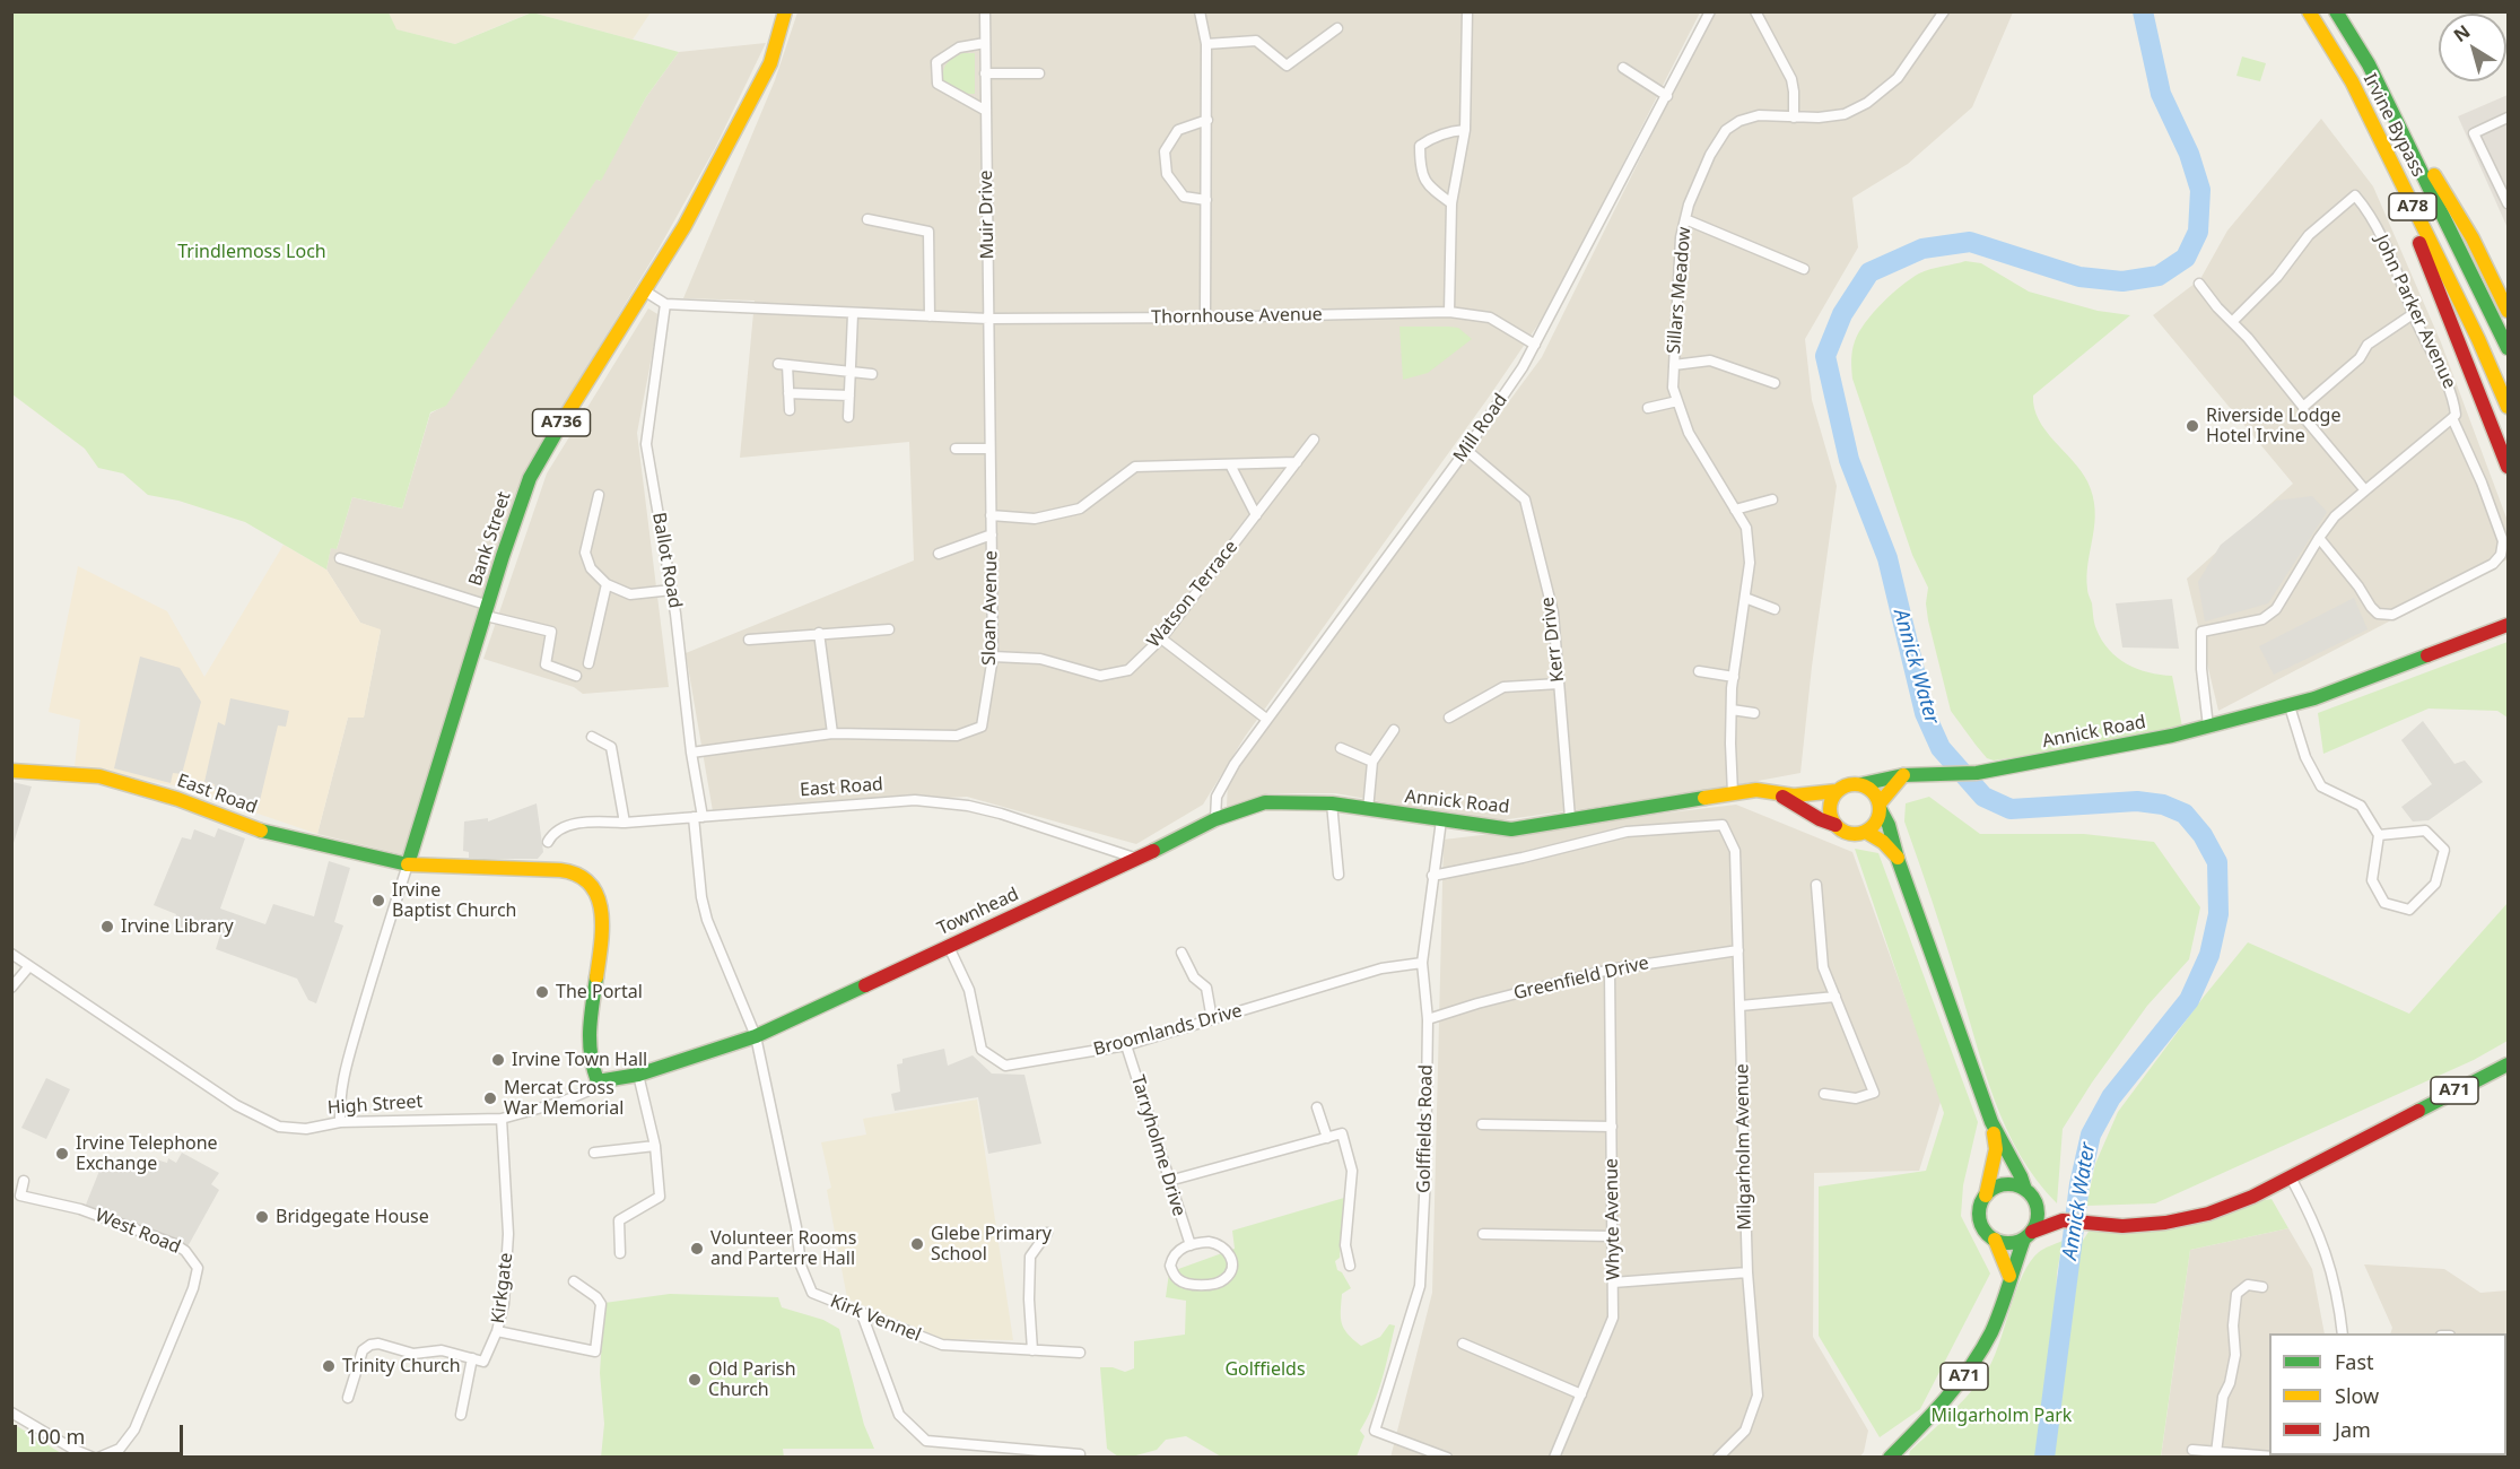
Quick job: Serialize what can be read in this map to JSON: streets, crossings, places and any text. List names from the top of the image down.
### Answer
{
  "streets": {
    "main road": [
      "Irvine Bypass",
      "A78",
      "A736",
      "Bank Street",
      "Annick Road",
      "East Road",
      "Townhead",
      "A71",
      "High Street"
    ],
    "street": [
      "Muir Drive",
      "Sillars Meadow",
      "John Parker Avenue",
      "Thornhouse Avenue",
      "Mill Road",
      "Ballot Road",
      "Watson Terrace",
      "Sloan Avenue",
      "Kerr Drive",
      "Greenfield Drive",
      "Broomlands Drive",
      "Golffields Road",
      "Tarryholme Drive",
      "Milgarholm Avenue",
      "Whyte Avenue",
      "West Road",
      "Kirkgate",
      "Kirk Vennel"
    ]
  },
  "crossings": [
    ["Irvine Bypass", "A78"],
    ["Muir Drive", "Thornhouse Avenue"],
    ["Muir Drive", "Sloan Avenue"],
    ["Sillars Meadow", "Annick Road"],
    ["Thornhouse Avenue", "Mill Road"],
    ["Thornhouse Avenue", "Bank Street"],
    ["Thornhouse Avenue", "Ballot Road"],
    ["Thornhouse Avenue", "Sloan Avenue"],
    ["Mill Road", "Kerr Drive"],
    ["Mill Road", "Annick Road"],
    ["Mill Road", "Townhead"],
    ["Bank Street", "East Road"],
    ["Bank Street", "High Street"],
    ["Ballot Road", "Sloan Avenue"],
    ["Ballot Road", "East Road"],
    ["Ballot Road", "Kirk Vennel"],
    ["Watson Terrace", "Sloan Avenue"],
    ["Kerr Drive", "Annick Road"],
    ["Annick Road", "Townhead"],
    ["Annick Road", "Golffields Road"],
    ["East Road", "Townhead"],
    ["East Road", "High Street"],
    ["East Road", "Kirk Vennel"],
    ["Townhead", "Broomlands Drive"],
    ["Townhead", "High Street"],
    ["Townhead", "Kirk Vennel"],
    ["Greenfield Drive", "Golffields Road"],
    ["Greenfield Drive", "Milgarholm Avenue"],
    ["Greenfield Drive", "Whyte Avenue"],
    ["Broomlands Drive", "Golffields Road"],
    ["Broomlands Drive", "Tarryholme Drive"],
    ["High Street", "Kirkgate"],
    ["High Street", "Kirk Vennel"],
    ["Golffields Road", "Milgarholm Avenue"]
  ],
  "water": ["Annick Water"],
  "parks": ["Trindlemoss Loch", "Golffields", "Milgarholm Park"],
  "places": [
    "Riverside Lodge Hotel Irvine",
    "Irvine Baptist Church",
    "Irvine Library",
    "The Portal",
    "Irvine Town Hall",
    "Mercat Cross War Memorial",
    "Irvine Telephone Exchange",
    "Bridgegate House",
    "Glebe Primary School",
    "Volunteer Rooms and Parterre Hall",
    "Trinity Church",
    "Old Parish Church"
  ],
  "legend": ["Fast", "Slow", "Jam"],
  "scale_bar": "100 m",
  "north": "top left"
}
